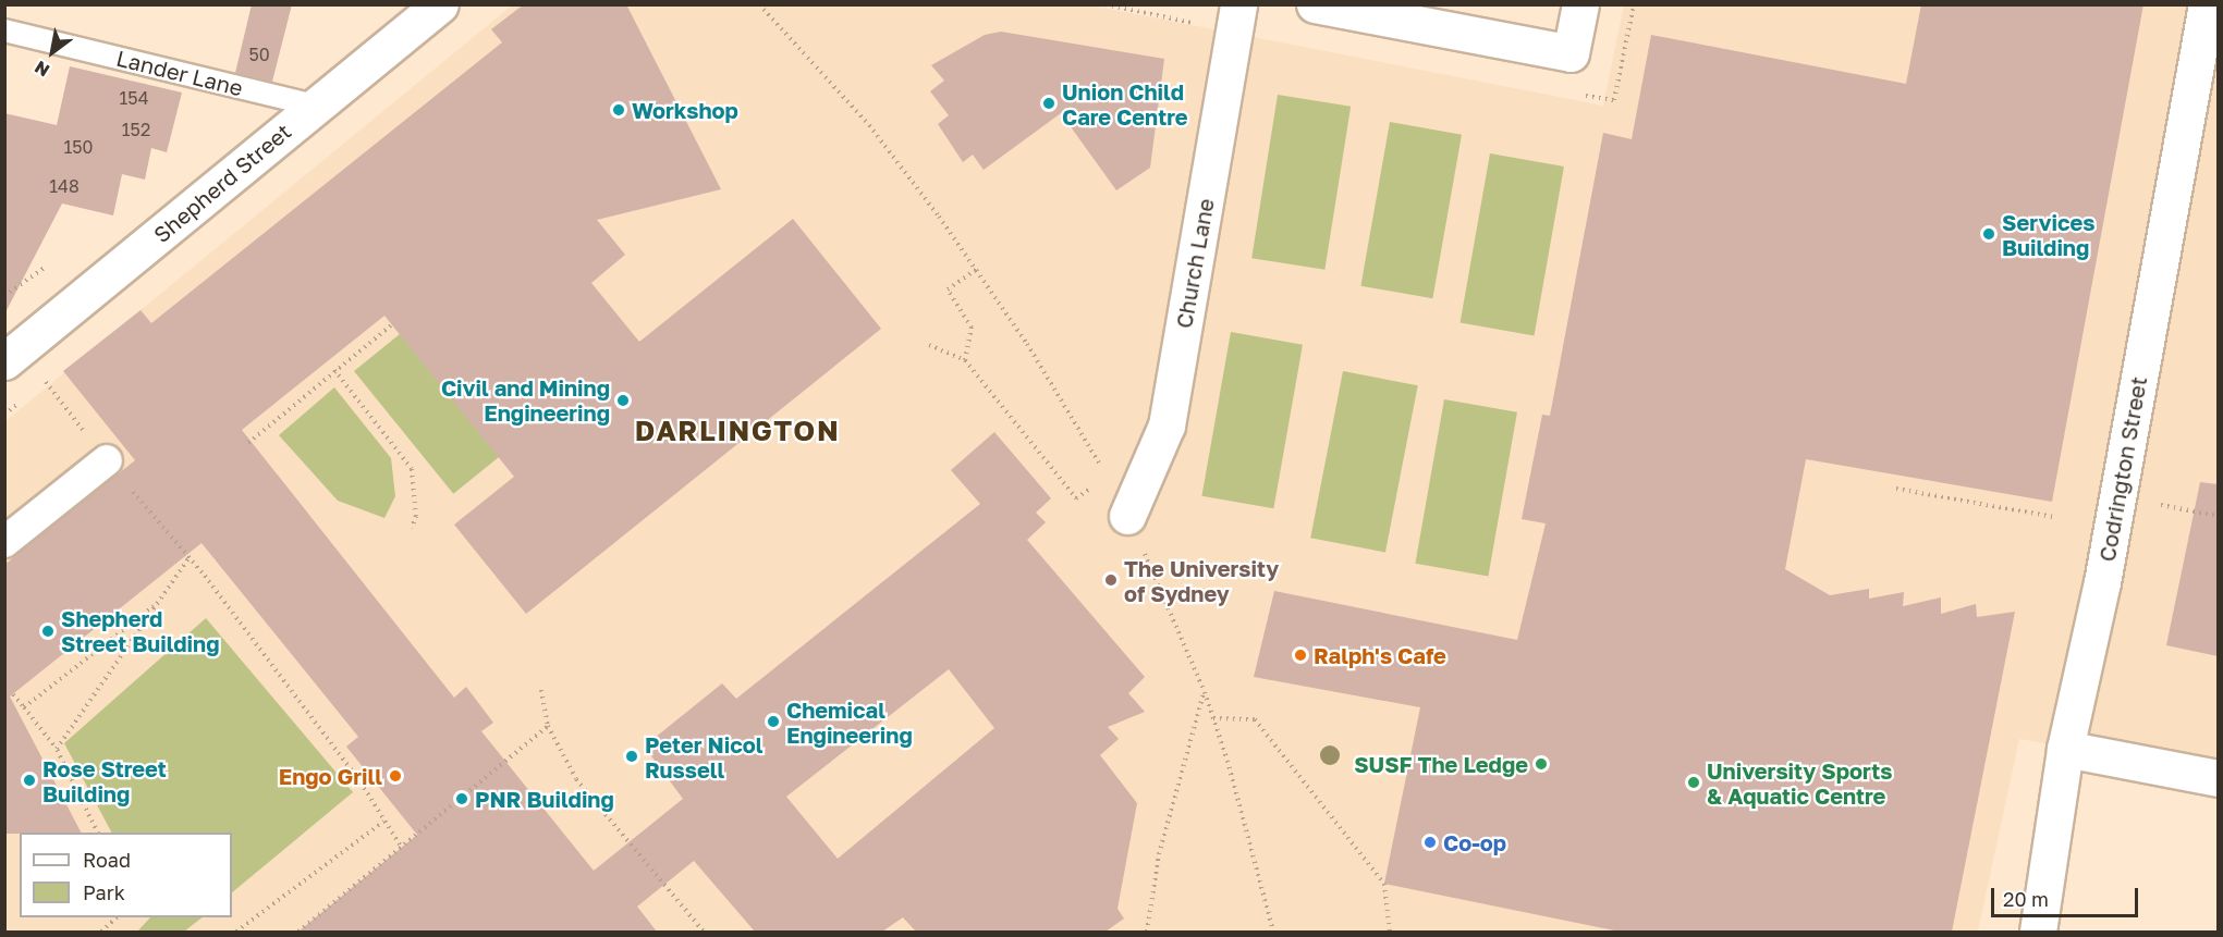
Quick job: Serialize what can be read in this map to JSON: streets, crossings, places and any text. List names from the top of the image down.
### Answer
{
  "streets": {
    "street": ["Shepherd Street", "Church Lane", "Codrington Street"],
    "lane": ["Lander Lane"]
  },
  "crossings": [
    ["Lander Lane", "Shepherd Street"]
  ],
  "districts": ["DARLINGTON"],
  "places": [
    "Union Child Care Centre",
    "Workshop",
    "Services Building",
    "Civil and Mining Engineering",
    "The University of Sydney",
    "Shepherd Street Building",
    "Ralph's Cafe",
    "Chemical Engineering",
    "Peter Nicol Russell",
    "SUSF The Ledge",
    "Engo Grill",
    "Rose Street Building",
    "University Sports & Aquatic Centre",
    "PNR Building",
    "Co-op"
  ],
  "house_numbers": [
    "50",
    "154",
    "152",
    "150",
    "148"
  ],
  "legend": ["Road", "Park"],
  "scale_bar": "20 m",
  "north": "bottom left"
}
